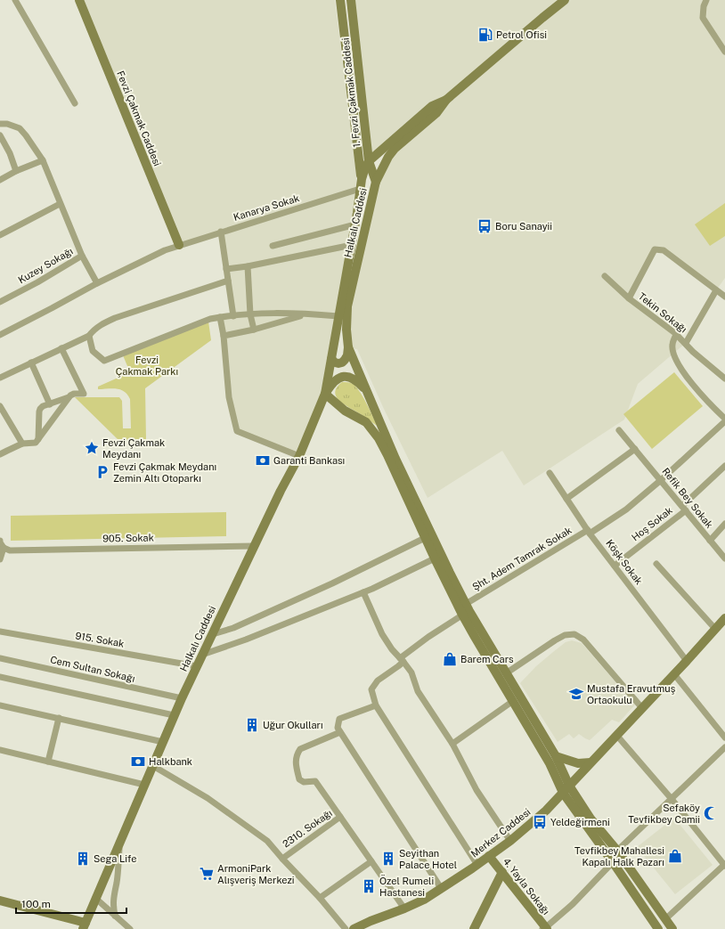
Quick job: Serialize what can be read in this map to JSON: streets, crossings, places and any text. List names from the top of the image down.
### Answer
{
  "streets": {
    "main road": [
      "1. Fevzi Çakmak Caddesi",
      "Fevzi Çakmak Caddesi",
      "Halkalı Caddesi",
      "Merkez Caddesi",
      "4. Yayla Sokağı"
    ],
    "street": [
      "Kanarya Sokak",
      "Kuzey Sokağı",
      "Tekin Sokağı",
      "Refik Bey Sokak",
      "Hoş Sokak",
      "905. Sokak",
      "Şht. Adem Tamrak Sokak",
      "Köşk Sokak",
      "915. Sokak",
      "Cem Sultan Sokağı",
      "2310. Sokağı"
    ]
  },
  "crossings": [
    ["1. Fevzi Çakmak Caddesi", "Halkalı Caddesi"],
    ["Fevzi Çakmak Caddesi", "Kanarya Sokak"],
    ["Kanarya Sokak", "Halkalı Caddesi"],
    ["Halkalı Caddesi", "905. Sokak"],
    ["Halkalı Caddesi", "915. Sokak"],
    ["Halkalı Caddesi", "Cem Sultan Sokağı"],
    ["Refik Bey Sokak", "Hoş Sokak"],
    ["Refik Bey Sokak", "Şht. Adem Tamrak Sokak"],
    ["Hoş Sokak", "Köşk Sokak"],
    ["Şht. Adem Tamrak Sokak", "Köşk Sokak"],
    ["Köşk Sokak", "Merkez Caddesi"],
    ["2310. Sokağı", "Merkez Caddesi"],
    ["Merkez Caddesi", "4. Yayla Sokağı"]
  ],
  "parks": ["Fevzi Çakmak Parkı"],
  "places": {
    "fuel station": ["Petrol Ofisi"],
    "bus stop": ["Boru Sanayii", "Yeldeğirmeni"],
    "place": ["Fevzi Çakmak Meydanı"],
    "bank": ["Garanti Bankası", "Halkbank"],
    "parking": ["Fevzi Çakmak Meydanı Zemin Altı Otoparkı"],
    "shop": ["Barem Cars", "Tevfikbey Mahallesi Kapalı Halk Pazarı"],
    "school or university": ["Mustafa Eravutmuş Ortaokulu"],
    "building": [
      "Uğur Okulları",
      "Sega Life",
      "Seyithan Palace Hotel",
      "Özel Rumeli Hastanesi"
    ],
    "mosque": ["Sefaköy Tevfikbey Camii"],
    "supermarket": ["ArmoniPark Alışveriş Merkezi"]
  },
  "scale_bar": "100 m"
}
